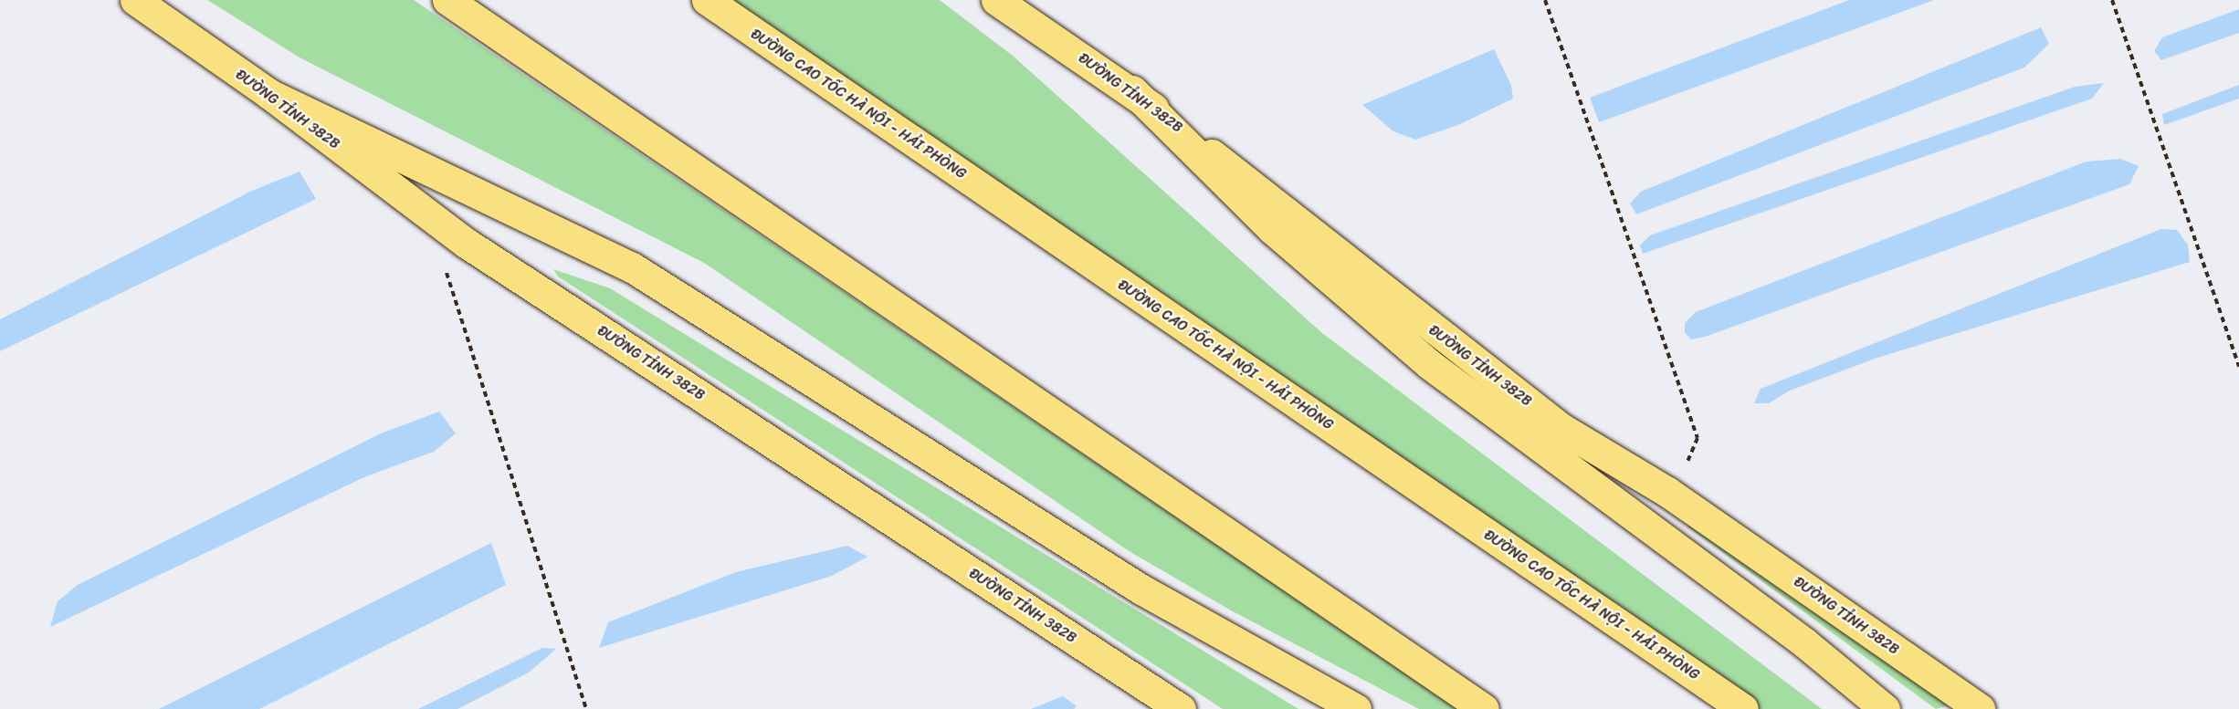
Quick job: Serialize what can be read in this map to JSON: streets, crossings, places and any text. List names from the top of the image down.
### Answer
{
  "streets": {
    "main road": ["ĐƯỜNG TỈNH 382B", "ĐƯỜNG CAO TỐC HÀ NỘI - HẢI PHÒNG"]
  }
}
